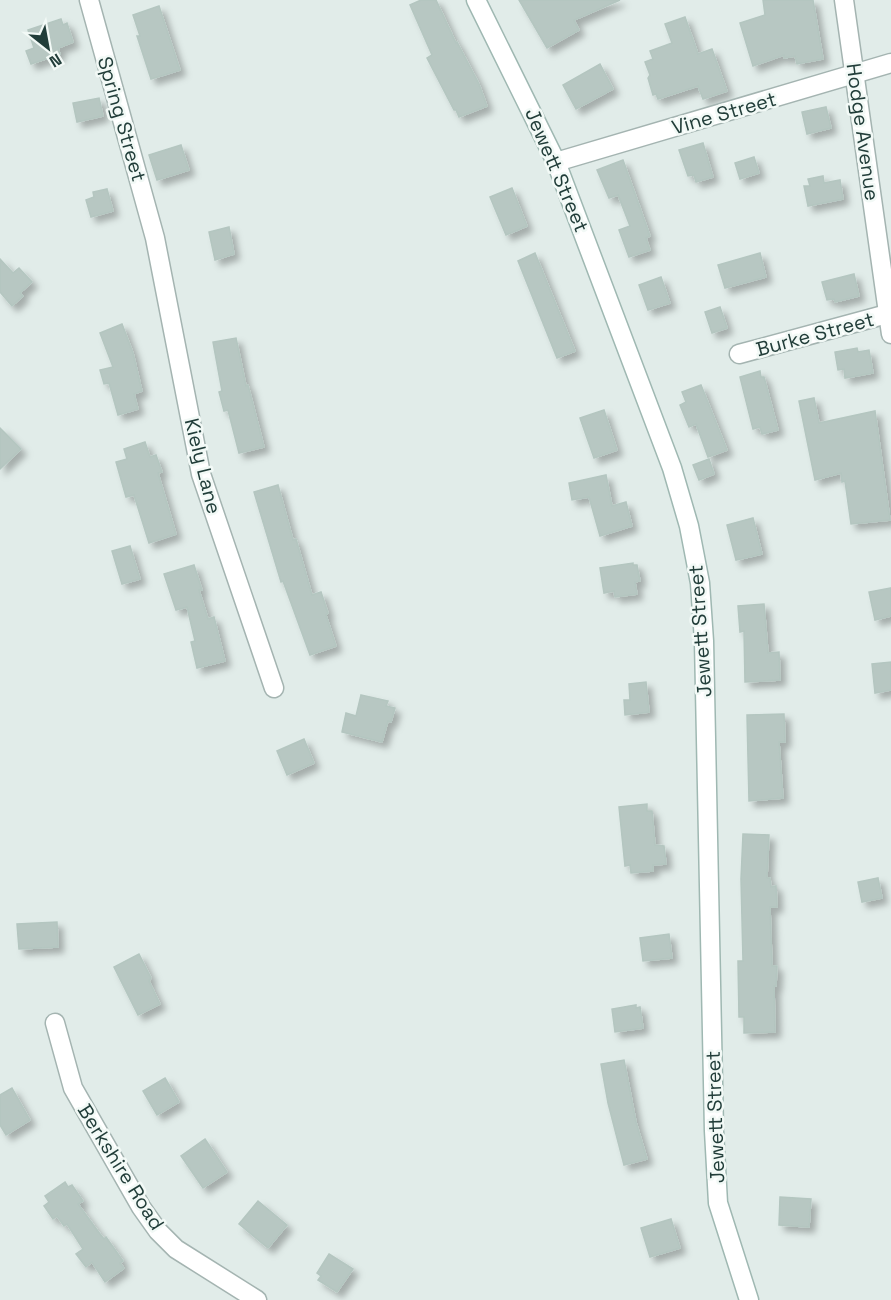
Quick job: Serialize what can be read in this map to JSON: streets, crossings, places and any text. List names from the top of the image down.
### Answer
{
  "streets": {
    "street": [
      "Vine Street",
      "Spring Street",
      "Hodge Avenue",
      "Jewett Street",
      "Burke Street",
      "Kiely Lane",
      "Berkshire Road"
    ]
  },
  "crossings": [
    ["Vine Street", "Hodge Avenue"],
    ["Vine Street", "Jewett Street"],
    ["Spring Street", "Kiely Lane"],
    ["Hodge Avenue", "Burke Street"]
  ],
  "north": "bottom right"
}
